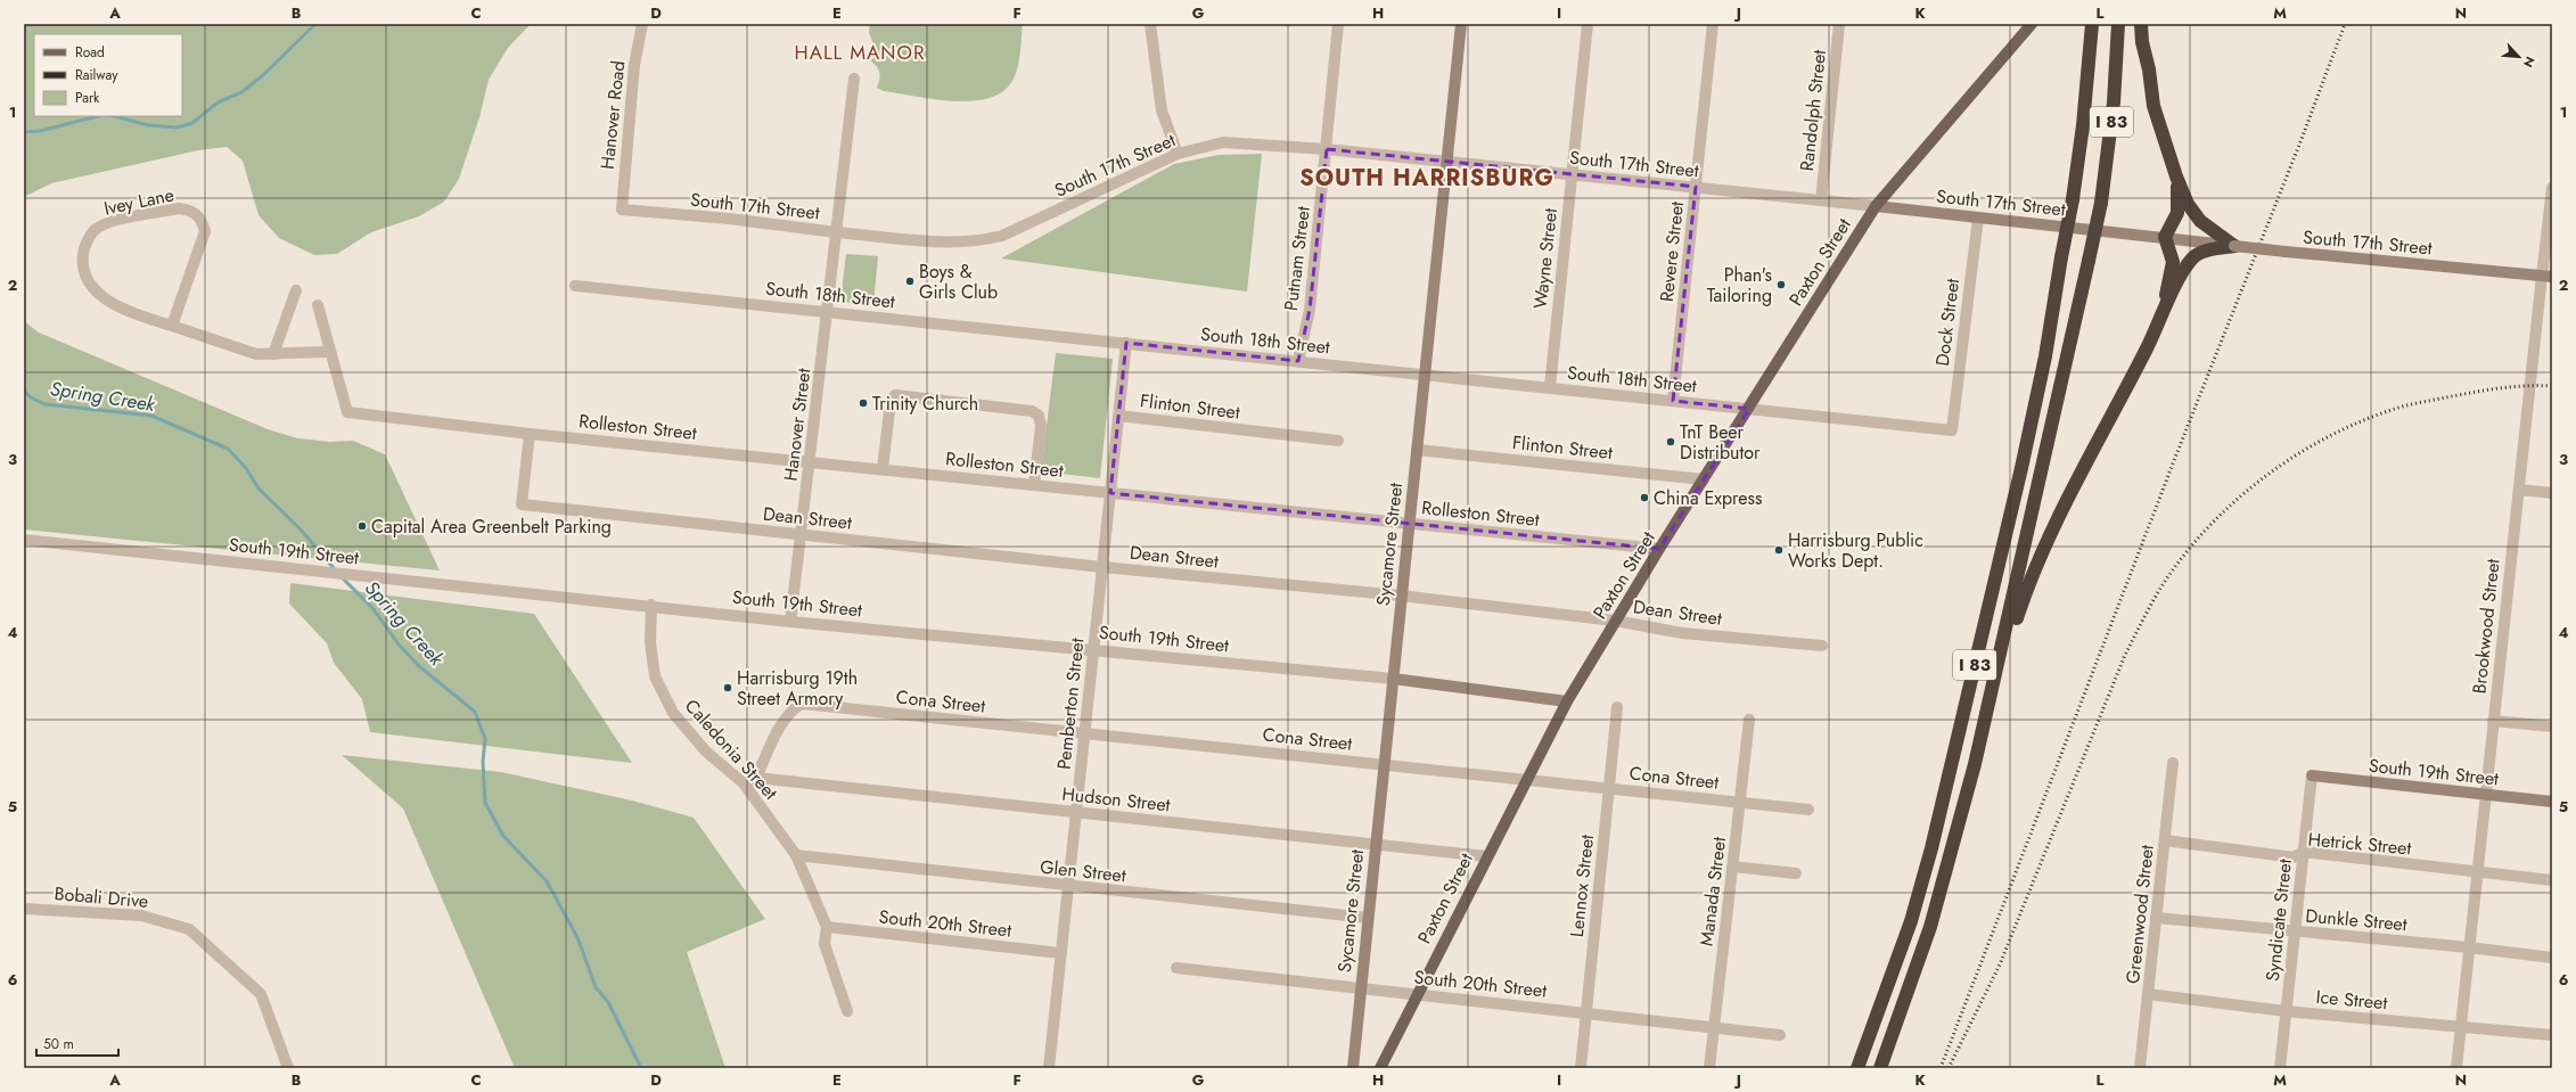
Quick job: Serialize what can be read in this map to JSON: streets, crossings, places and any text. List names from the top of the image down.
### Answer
{
  "streets": {
    "highway": ["I 83"],
    "main road": [
      "South 17th Street",
      "Paxton Street",
      "Sycamore Street",
      "South 19th Street"
    ],
    "street": [
      "Randolph Street",
      "Hanover Road",
      "Ivey Lane",
      "Revere Street",
      "Putnam Street",
      "Wayne Street",
      "South 18th Street",
      "Dock Street",
      "Flinton Street",
      "Hanover Street",
      "Rolleston Street",
      "Dean Street",
      "Brookwood Street",
      "Cona Street",
      "Pemberton Street",
      "Caledonia Street",
      "Hudson Street",
      "Hetrick Street",
      "Glen Street",
      "Lennox Street",
      "Manada Street",
      "Bobali Drive",
      "Greenwood Street",
      "Syndicate Street",
      "Dunkle Street",
      "South 20th Street",
      "Ice Street"
    ]
  },
  "crossings": [
    ["Randolph Street", "South 17th Street"],
    ["Hanover Road", "South 17th Street"],
    ["South 17th Street", "Revere Street"],
    ["South 17th Street", "Putnam Street"],
    ["South 17th Street", "Wayne Street"],
    ["South 17th Street", "Paxton Street"],
    ["South 17th Street", "Dock Street"],
    ["South 17th Street", "Hanover Street"],
    ["South 17th Street", "Sycamore Street"],
    ["South 17th Street", "Brookwood Street"],
    ["Ivey Lane", "Rolleston Street"],
    ["Revere Street", "South 18th Street"],
    ["Putnam Street", "South 18th Street"],
    ["Wayne Street", "South 18th Street"],
    ["Paxton Street", "South 18th Street"],
    ["Paxton Street", "Flinton Street"],
    ["Paxton Street", "Rolleston Street"],
    ["Paxton Street", "Dean Street"],
    ["Paxton Street", "South 19th Street"],
    ["Paxton Street", "Cona Street"],
    ["Paxton Street", "Hudson Street"],
    ["Paxton Street", "South 20th Street"],
    ["South 18th Street", "Dock Street"],
    ["South 18th Street", "Hanover Street"],
    ["South 18th Street", "Sycamore Street"],
    ["South 18th Street", "Pemberton Street"],
    ["Flinton Street", "Sycamore Street"],
    ["Flinton Street", "Pemberton Street"],
    ["Hanover Street", "Rolleston Street"],
    ["Hanover Street", "Dean Street"],
    ["Hanover Street", "South 19th Street"],
    ["Rolleston Street", "Dean Street"],
    ["Rolleston Street", "Sycamore Street"],
    ["Rolleston Street", "Pemberton Street"],
    ["Dean Street", "Sycamore Street"],
    ["Dean Street", "Pemberton Street"],
    ["Sycamore Street", "South 19th Street"],
    ["Sycamore Street", "Cona Street"],
    ["Sycamore Street", "Hudson Street"],
    ["Sycamore Street", "Glen Street"],
    ["Sycamore Street", "South 20th Street"],
    ["South 19th Street", "Brookwood Street"],
    ["South 19th Street", "Pemberton Street"],
    ["South 19th Street", "Caledonia Street"],
    ["South 19th Street", "Syndicate Street"],
    ["Brookwood Street", "Hetrick Street"],
    ["Brookwood Street", "Dunkle Street"],
    ["Brookwood Street", "Ice Street"],
    ["Cona Street", "Pemberton Street"],
    ["Cona Street", "Hudson Street"],
    ["Cona Street", "Lennox Street"],
    ["Cona Street", "Manada Street"],
    ["Pemberton Street", "Hudson Street"],
    ["Pemberton Street", "Glen Street"],
    ["Pemberton Street", "South 20th Street"],
    ["Caledonia Street", "Hudson Street"],
    ["Caledonia Street", "Glen Street"],
    ["Caledonia Street", "South 20th Street"],
    ["Hetrick Street", "Greenwood Street"],
    ["Hetrick Street", "Syndicate Street"],
    ["Lennox Street", "South 20th Street"],
    ["Manada Street", "South 20th Street"],
    ["Greenwood Street", "Dunkle Street"],
    ["Greenwood Street", "Ice Street"],
    ["Syndicate Street", "Dunkle Street"],
    ["Syndicate Street", "Ice Street"]
  ],
  "districts": ["HALL MANOR", "SOUTH HARRISBURG"],
  "water": ["Spring Creek"],
  "places": [
    "Boys & Girls Club",
    "Phan's Tailoring",
    "Trinity Church",
    "TnT Beer Distributor",
    "China Express",
    "Capital Area Greenbelt Parking",
    "Harrisburg Public Works Dept.",
    "Harrisburg 19th Street Armory"
  ],
  "legend": ["Road", "Railway", "Park"],
  "scale_bar": "50 m",
  "north": "bottom right",
  "grid": {
    "columns": [
      "A",
      "B",
      "C",
      "D",
      "E",
      "F",
      "G",
      "H",
      "I",
      "J",
      "K",
      "L",
      "M",
      "N"
    ],
    "rows": [
      "1",
      "2",
      "3",
      "4",
      "5",
      "6"
    ]
  }
}
